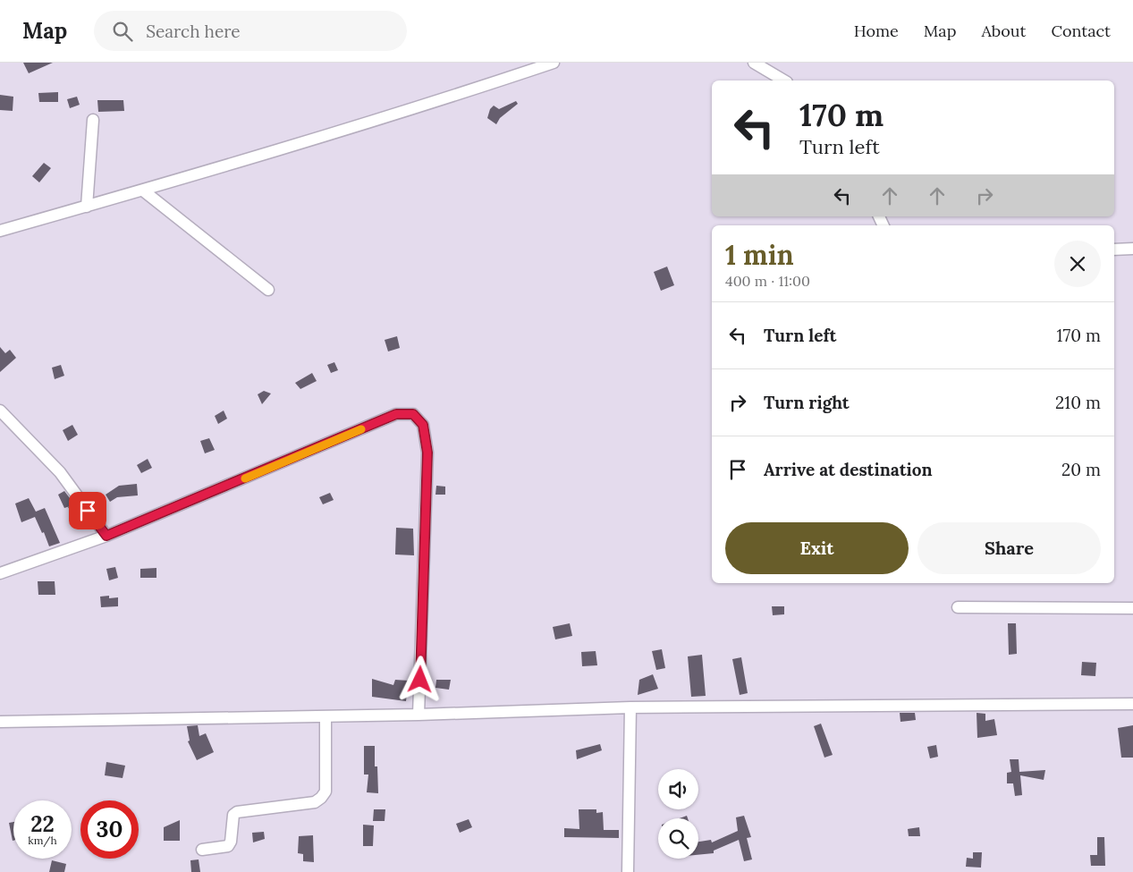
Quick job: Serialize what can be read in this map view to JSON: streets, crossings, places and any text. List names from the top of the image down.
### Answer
{
  "page": {
    "header": "Map",
    "search": "Search here",
    "nav": [
      "Home",
      "Map",
      "About",
      "Contact"
    ],
    "turn": ["170 m", "Turn left"],
    "heading": ["1 min", "400 m · 11:00"],
    "list": [
      {
        "name": "Turn left",
        "value": "170 m"
      },
      {
        "name": "Turn right",
        "value": "210 m"
      },
      {
        "name": "Arrive at destination",
        "value": "20 m"
      }
    ],
    "buttons": ["Exit", "Share"],
    "speed": "22 km/h",
    "limit": "30"
  }
}
